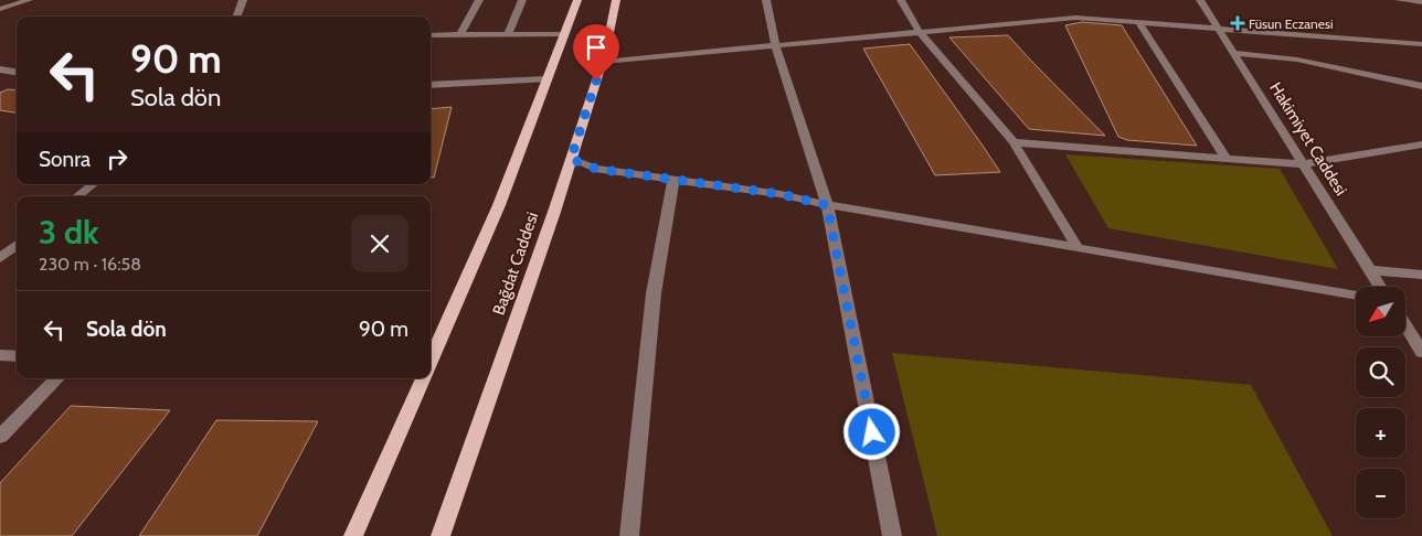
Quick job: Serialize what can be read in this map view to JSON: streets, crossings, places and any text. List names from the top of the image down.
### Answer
{
  "streets": {
    "main road": ["Bağdat Caddesi"],
    "street": ["Hakimiyet Caddesi"]
  },
  "places": {
    "health": ["Füsun Eczanesi"]
  },
  "north": "bottom left",
  "page": {
    "turn": ["90 m", "Sola dön"],
    "then": "Sonra",
    "heading": ["3 dk", "230 m · 16:58"],
    "map_buttons": ["+", "−"],
    "list": [
      {
        "name": "Sola dön",
        "value": "90 m"
      }
    ]
  }
}
